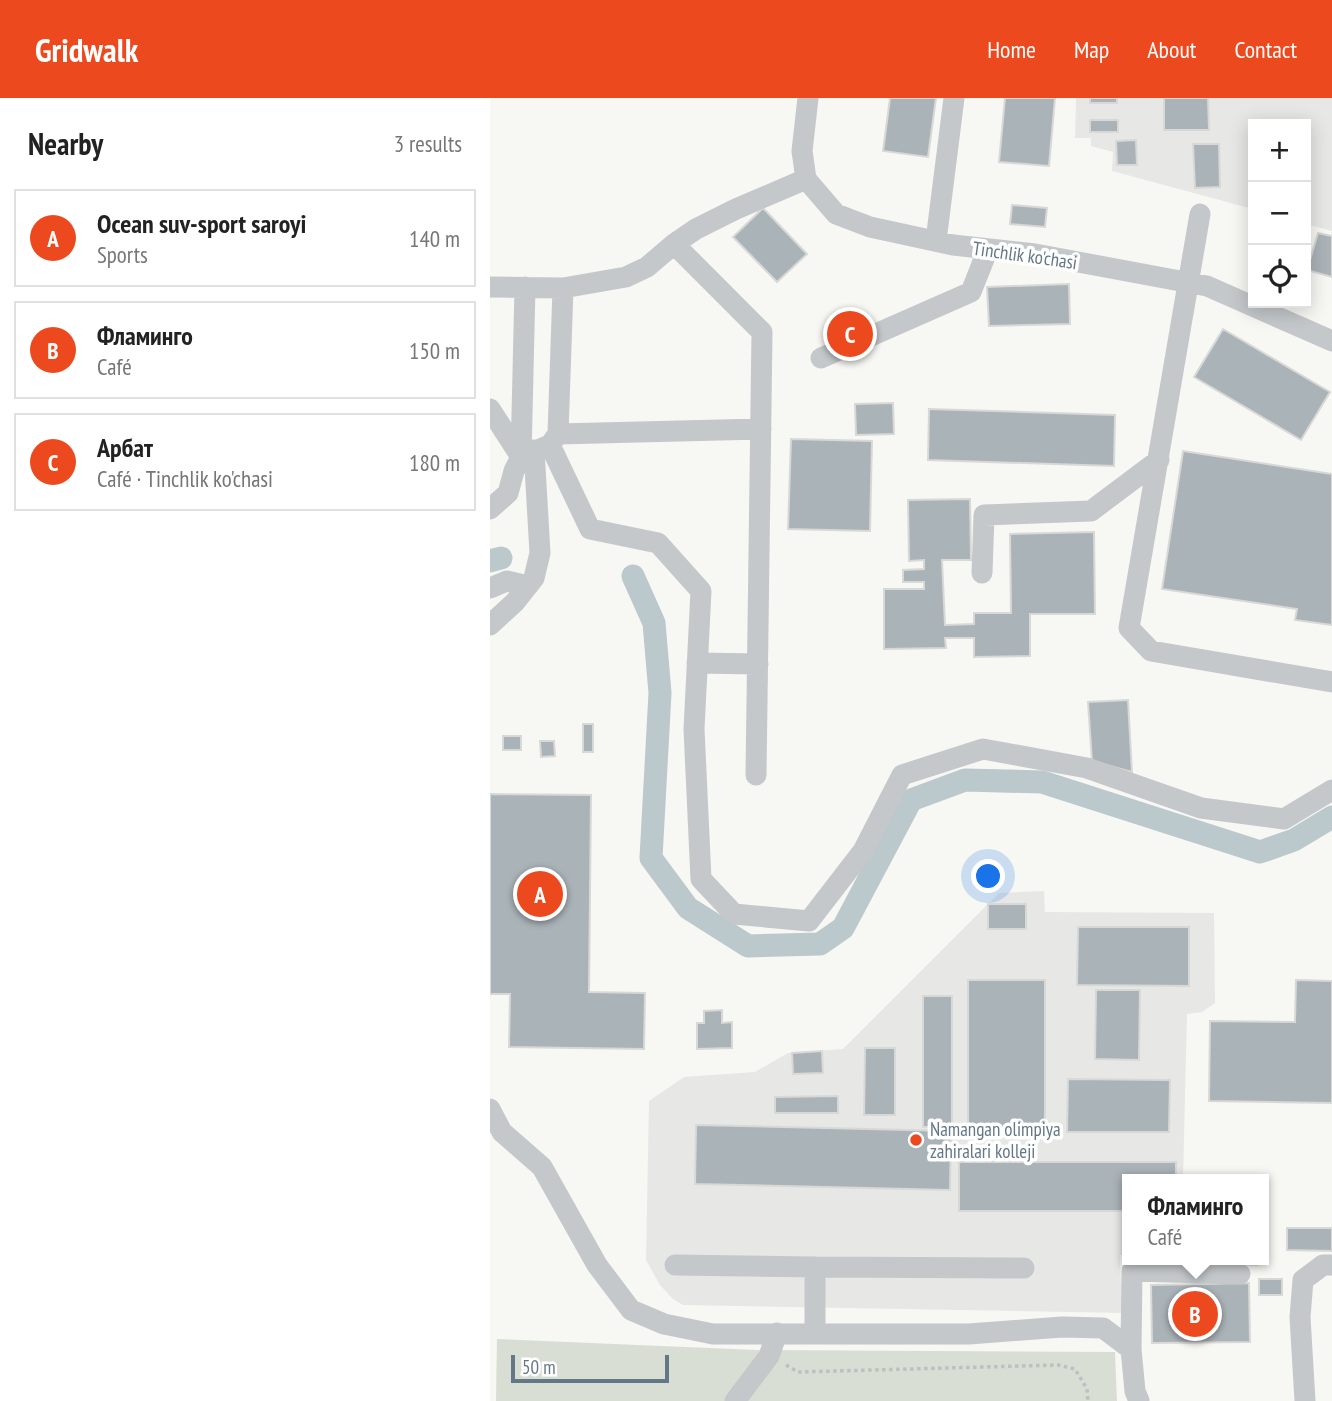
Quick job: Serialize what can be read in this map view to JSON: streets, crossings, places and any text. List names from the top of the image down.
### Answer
{
  "streets": {
    "street": ["Tinchlik ko'chasi"]
  },
  "places": ["Namangan olimpiya zahiralari kolleji"],
  "scale_bar": "50 m",
  "page": {
    "header": "Gridwalk",
    "nav": [
      "Home",
      "Map",
      "About",
      "Contact"
    ],
    "heading": ["Nearby", "3 results"],
    "map_buttons": ["+", "−"],
    "list": [
      {
        "mark": "A",
        "name": "Ocean suv-sport saroyi",
        "note": "Sports",
        "value": "140 m"
      },
      {
        "mark": "B",
        "name": "Фламинго",
        "note": "Café",
        "value": "150 m"
      },
      {
        "mark": "C",
        "name": "Арбат",
        "note": "Café · Tinchlik ko'chasi",
        "value": "180 m"
      }
    ],
    "pins": ["C", "A", "B"],
    "popup": ["Фламинго", "Café"],
    "scale": "50 m"
  }
}
